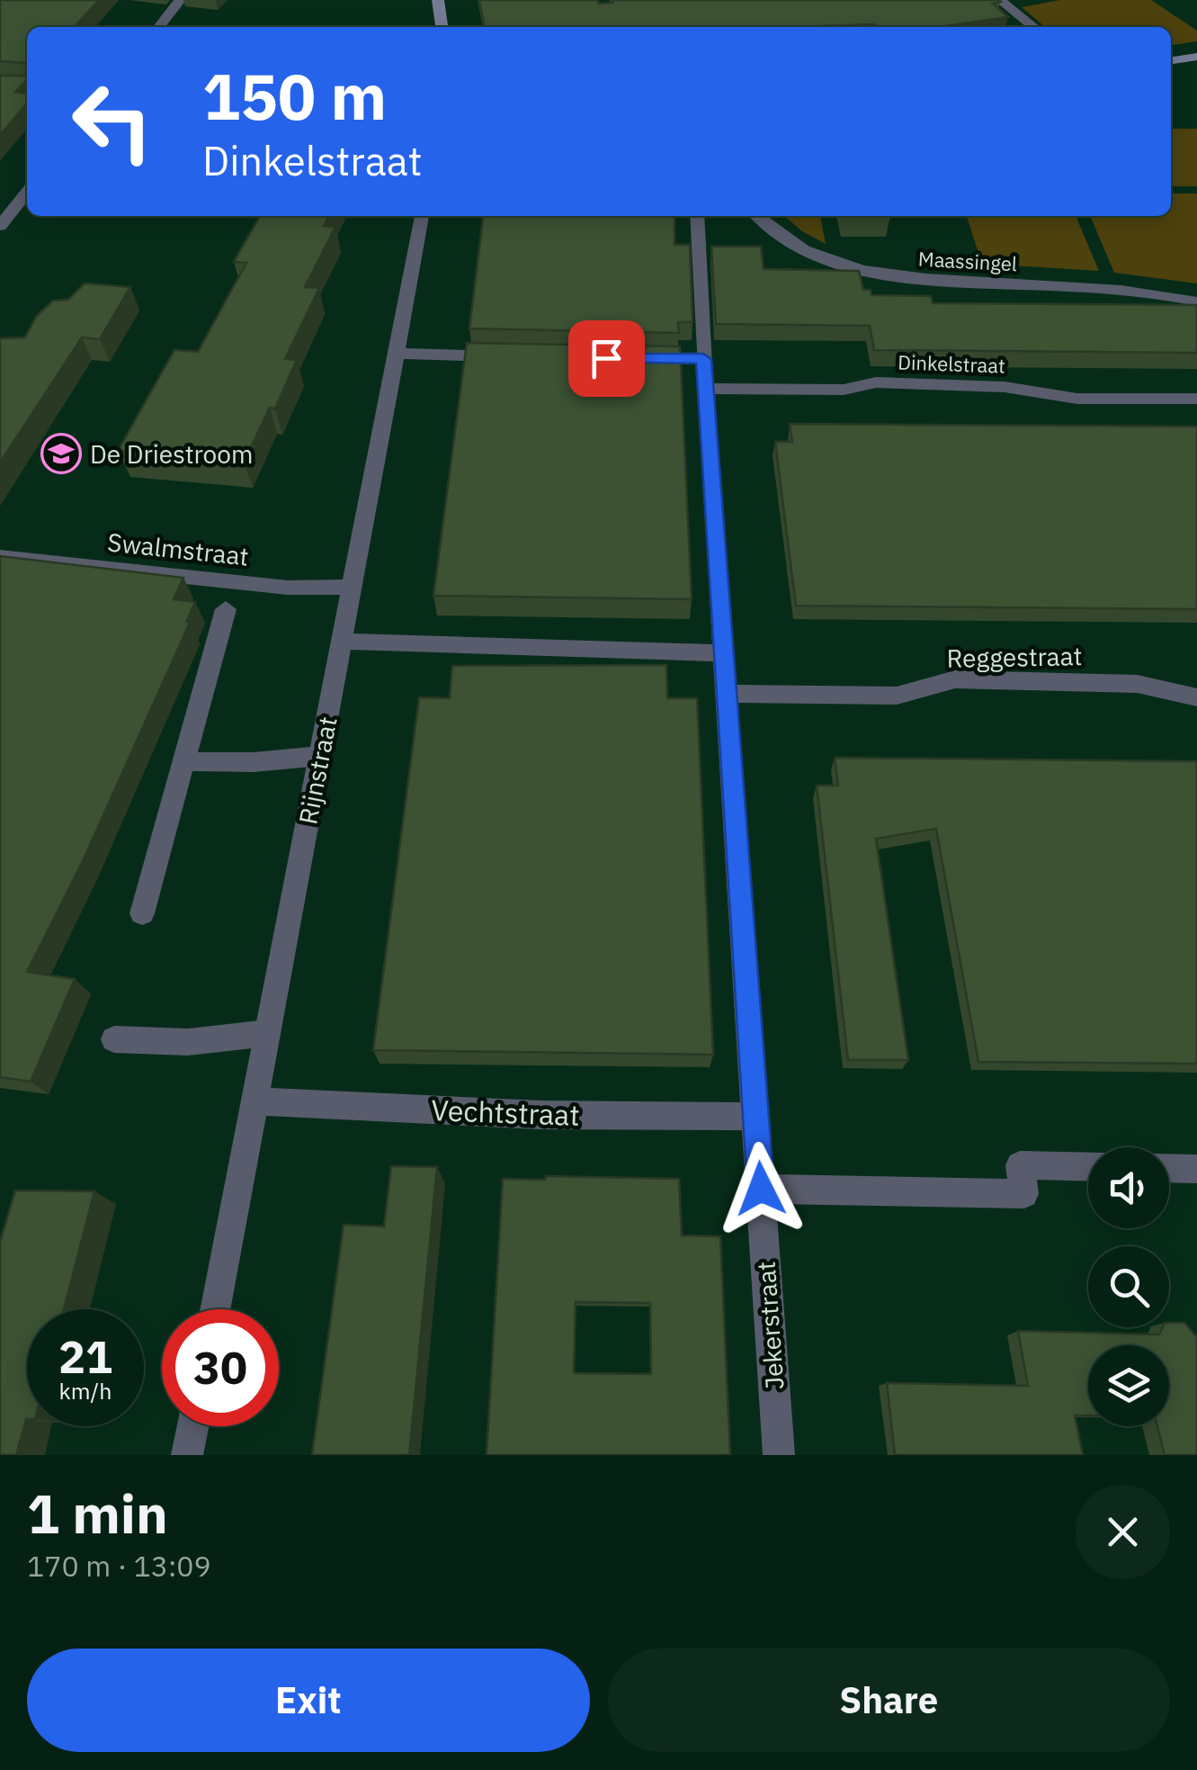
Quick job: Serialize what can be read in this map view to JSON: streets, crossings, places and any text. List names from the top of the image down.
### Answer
{
  "streets": {
    "street": [
      "Maassingel",
      "Dinkelstraat",
      "Swalmstraat",
      "Reggestraat",
      "Rijnstraat",
      "Vechtstraat",
      "Jekerstraat"
    ]
  },
  "crossings": [
    ["Dinkelstraat", "Jekerstraat"],
    ["Swalmstraat", "Rijnstraat"],
    ["Reggestraat", "Jekerstraat"],
    ["Rijnstraat", "Vechtstraat"],
    ["Vechtstraat", "Jekerstraat"]
  ],
  "places": {
    "school or university": ["De Driestroom"]
  },
  "page": {
    "turn": ["150 m", "Dinkelstraat"],
    "speed": "21 km/h",
    "limit": "30",
    "heading": ["1 min", "170 m · 13:09"],
    "buttons": ["Exit", "Share"]
  }
}
